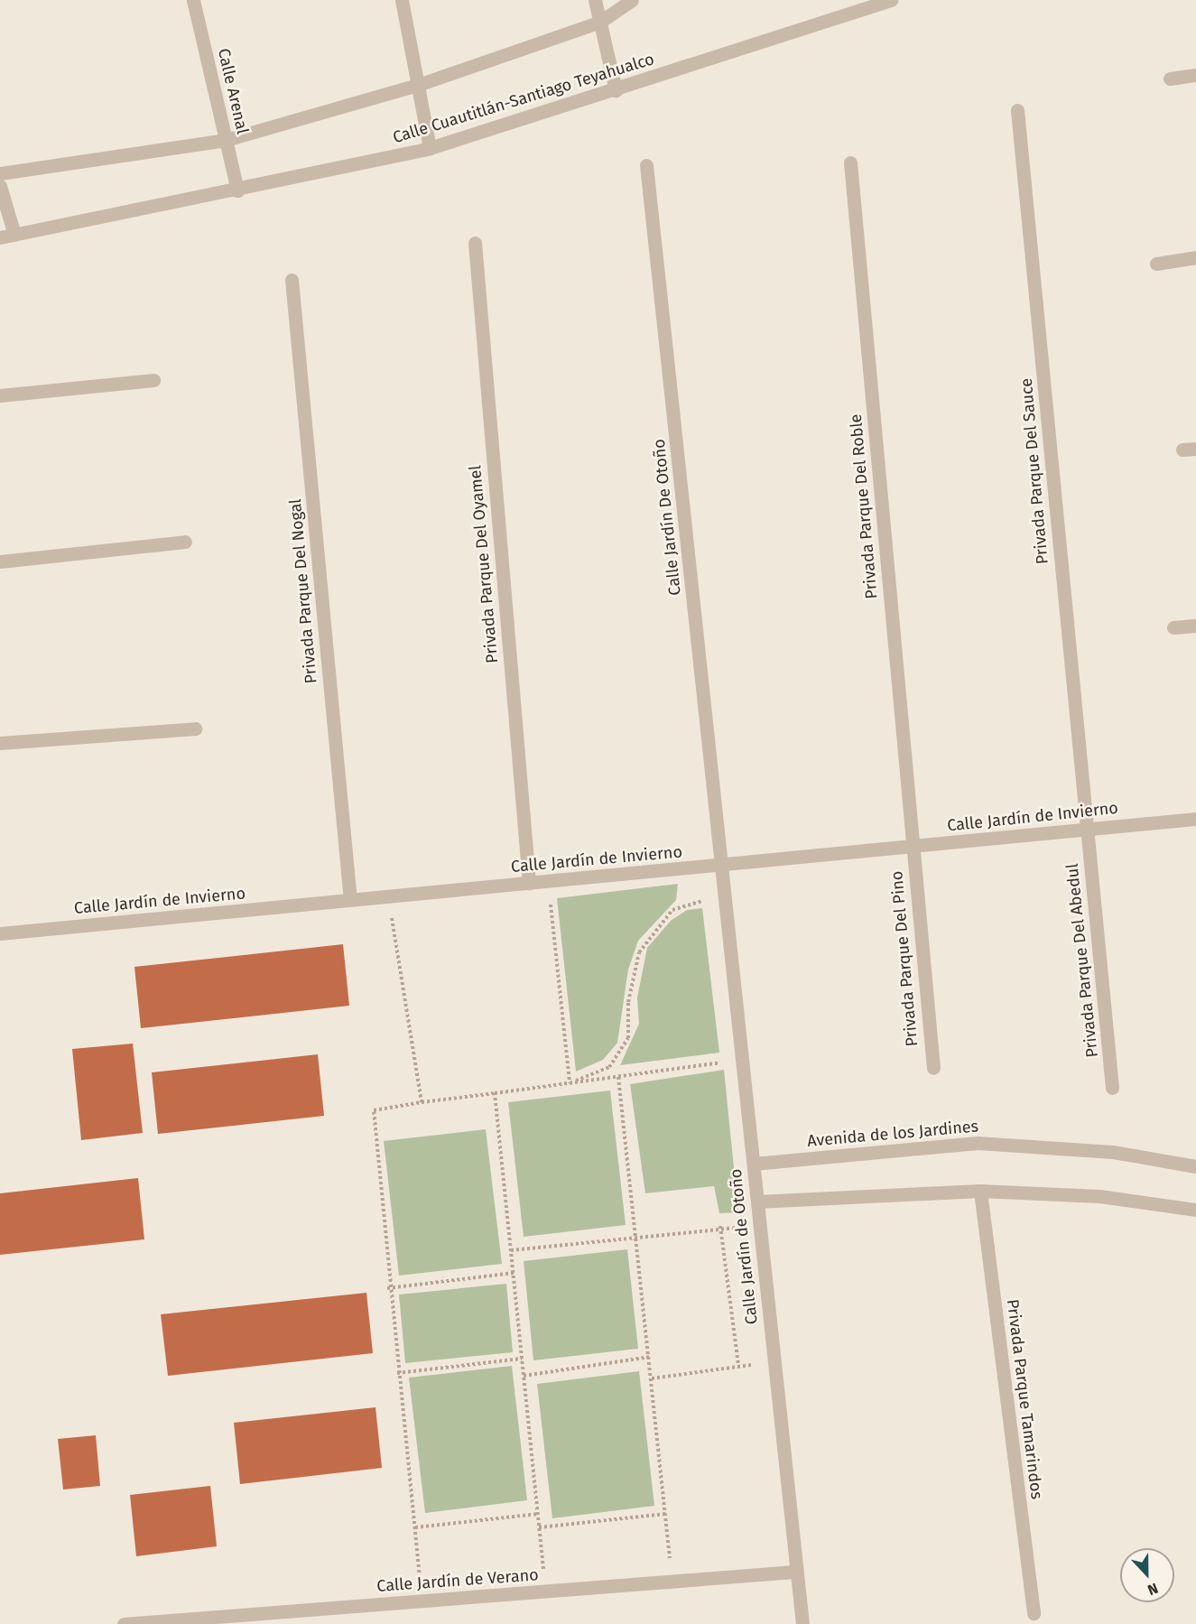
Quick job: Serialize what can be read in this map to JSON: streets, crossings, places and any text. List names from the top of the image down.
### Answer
{
  "streets": {
    "street": [
      "Calle Arenal",
      "Calle Cuautitlán-Santiago Teyahualco",
      "Privada Parque Del Sauce",
      "Privada Parque Del Roble",
      "Calle Jardín De Otoño",
      "Privada Parque Del Oyamel",
      "Privada Parque Del Nogal",
      "Calle Jardín de Invierno",
      "Privada Parque Del Pino",
      "Privada Parque Del Abedul",
      "Avenida de los Jardines",
      "Calle Jardín de Otoño",
      "Privada Parque Tamarindos",
      "Calle Jardín de Verano"
    ]
  },
  "crossings": [
    ["Calle Arenal", "Calle Cuautitlán-Santiago Teyahualco"],
    ["Privada Parque Del Sauce", "Calle Jardín de Invierno"],
    ["Privada Parque Del Sauce", "Privada Parque Del Abedul"],
    ["Privada Parque Del Roble", "Calle Jardín de Invierno"],
    ["Privada Parque Del Roble", "Privada Parque Del Pino"],
    ["Calle Jardín De Otoño", "Calle Jardín de Invierno"],
    ["Calle Jardín De Otoño", "Calle Jardín de Otoño"],
    ["Privada Parque Del Oyamel", "Calle Jardín de Invierno"],
    ["Privada Parque Del Nogal", "Calle Jardín de Invierno"],
    ["Calle Jardín de Invierno", "Privada Parque Del Pino"],
    ["Calle Jardín de Invierno", "Privada Parque Del Abedul"],
    ["Calle Jardín de Invierno", "Calle Jardín de Otoño"],
    ["Avenida de los Jardines", "Calle Jardín de Otoño"],
    ["Calle Jardín de Otoño", "Calle Jardín de Verano"]
  ],
  "north": "bottom"
}
